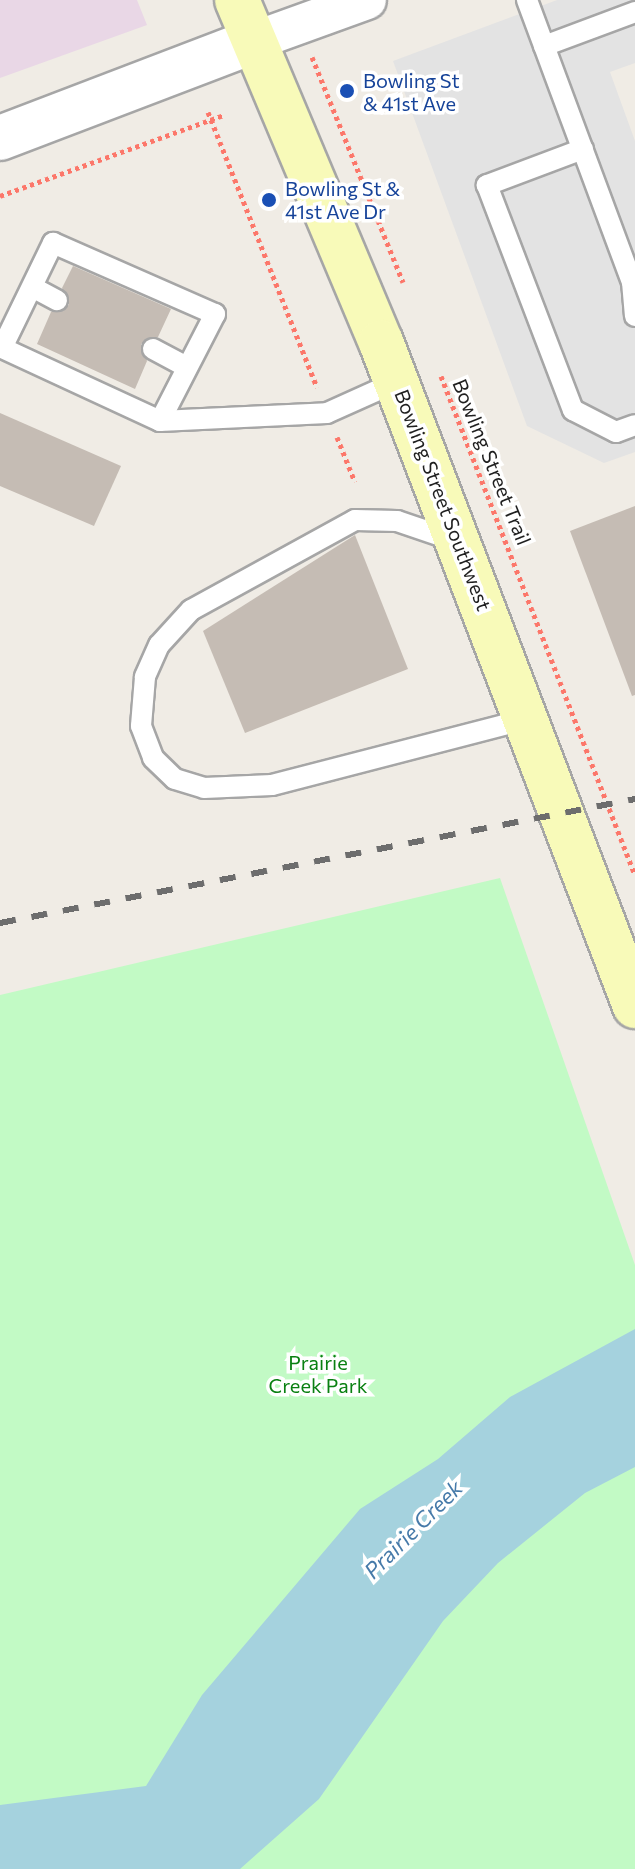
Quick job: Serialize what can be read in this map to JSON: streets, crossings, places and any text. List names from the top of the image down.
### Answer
{
  "streets": {
    "main road": ["Bowling Street Southwest"],
    "path": ["Bowling Street Trail"]
  },
  "water": ["Prairie Creek"],
  "parks": ["Prairie Creek Park"],
  "places": ["Bowling St & 41st Ave", "Bowling St & 41st Ave Dr"]
}
